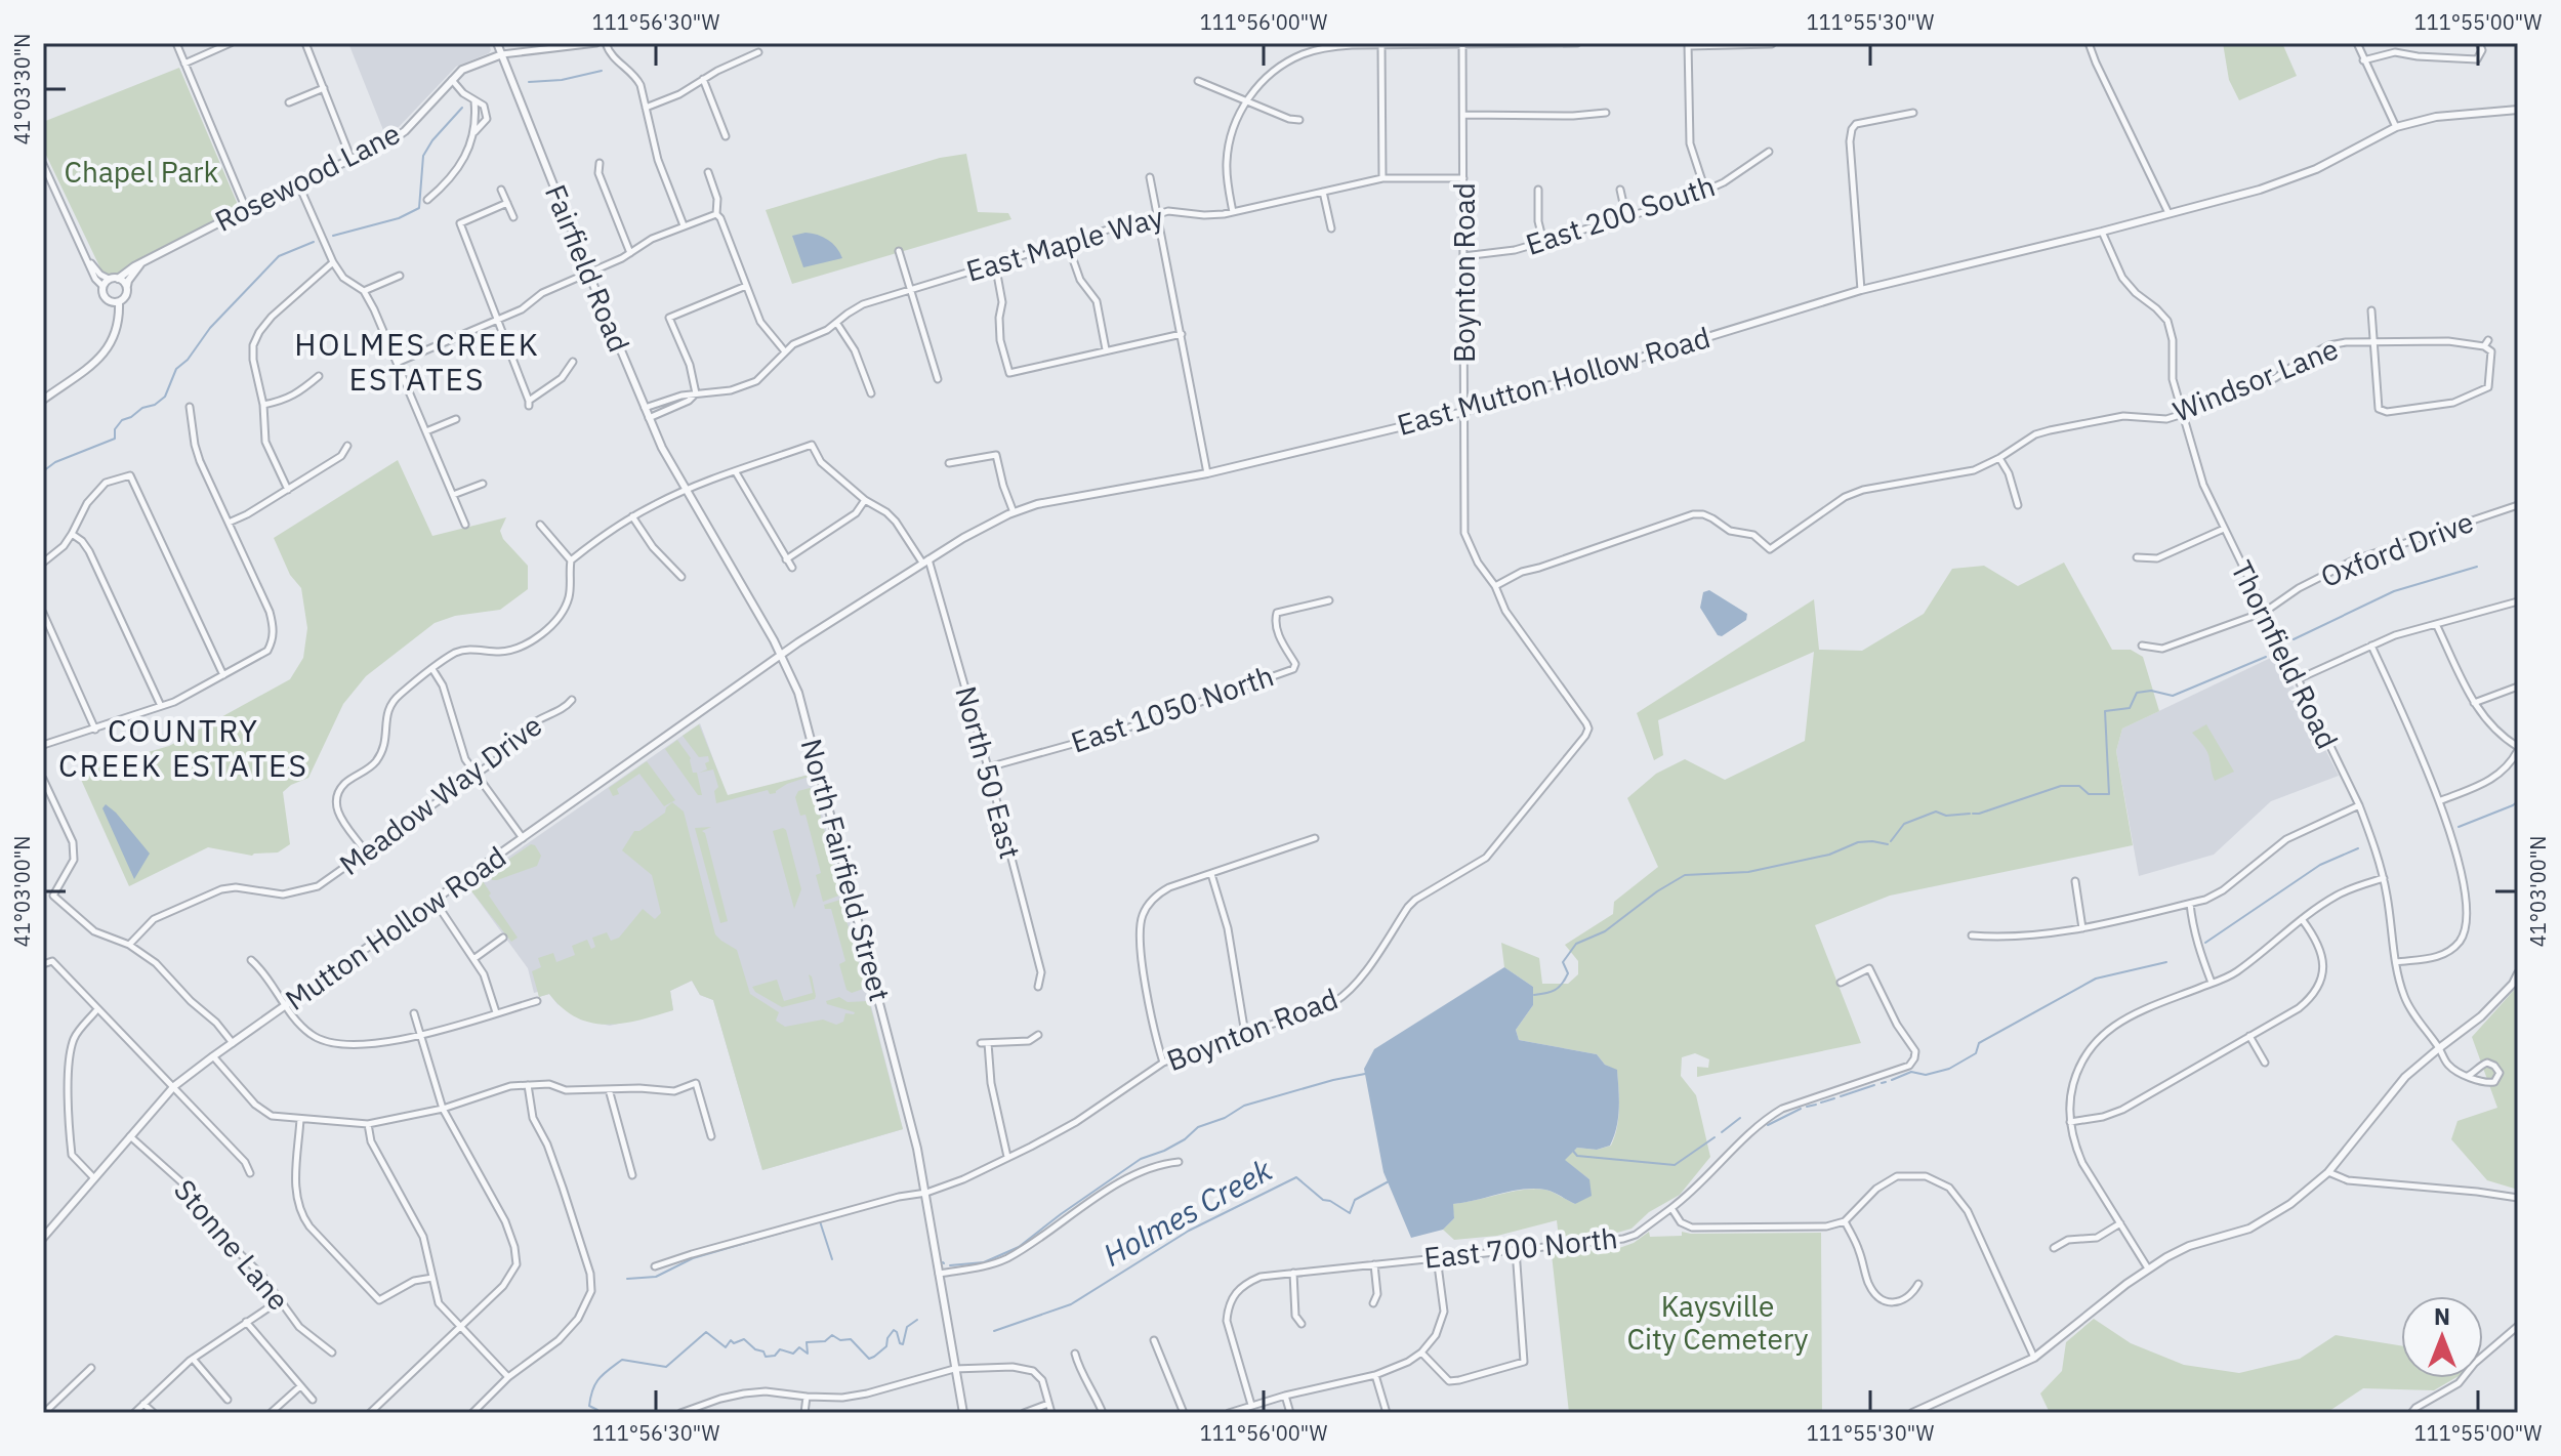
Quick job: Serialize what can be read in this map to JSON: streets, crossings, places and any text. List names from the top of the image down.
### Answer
{
  "streets": {
    "street": [
      "Rosewood Lane",
      "East 200 South",
      "East Maple Way",
      "Fairfield Road",
      "Boynton Road",
      "Windsor Lane",
      "East Mutton Hollow Road",
      "Oxford Drive",
      "Thornfield Road",
      "East 1050 North",
      "North 50 East",
      "Meadow Way Drive",
      "North Fairfield Street",
      "Mutton Hollow Road",
      "Stonne Lane",
      "East 700 North"
    ]
  },
  "crossings": [
    ["Rosewood Lane", "Fairfield Road"],
    ["East 200 South", "Boynton Road"],
    ["East Maple Way", "Fairfield Road"],
    ["East Maple Way", "Boynton Road"],
    ["Fairfield Road", "North Fairfield Street"],
    ["Boynton Road", "Windsor Lane"],
    ["Boynton Road", "East Mutton Hollow Road"],
    ["Boynton Road", "North Fairfield Street"],
    ["Windsor Lane", "Thornfield Road"],
    ["East Mutton Hollow Road", "Thornfield Road"],
    ["East Mutton Hollow Road", "North 50 East"],
    ["East Mutton Hollow Road", "North Fairfield Street"],
    ["East Mutton Hollow Road", "Mutton Hollow Road"],
    ["Oxford Drive", "Thornfield Road"],
    ["East 1050 North", "North 50 East"],
    ["North Fairfield Street", "Mutton Hollow Road"],
    ["Mutton Hollow Road", "Stonne Lane"]
  ],
  "districts": ["HOLMES CREEK ESTATES", "COUNTRY CREEK ESTATES"],
  "water": ["Holmes Creek"],
  "parks": ["Chapel Park", "Kaysville City Cemetery"],
  "north": "top",
  "coordinates": [
    "111°56'30\"W",
    "111°56'00\"W",
    "111°55'30\"W",
    "111°55'00\"W",
    "41°03'30\"N",
    "41°03'00\"N"
  ]
}
